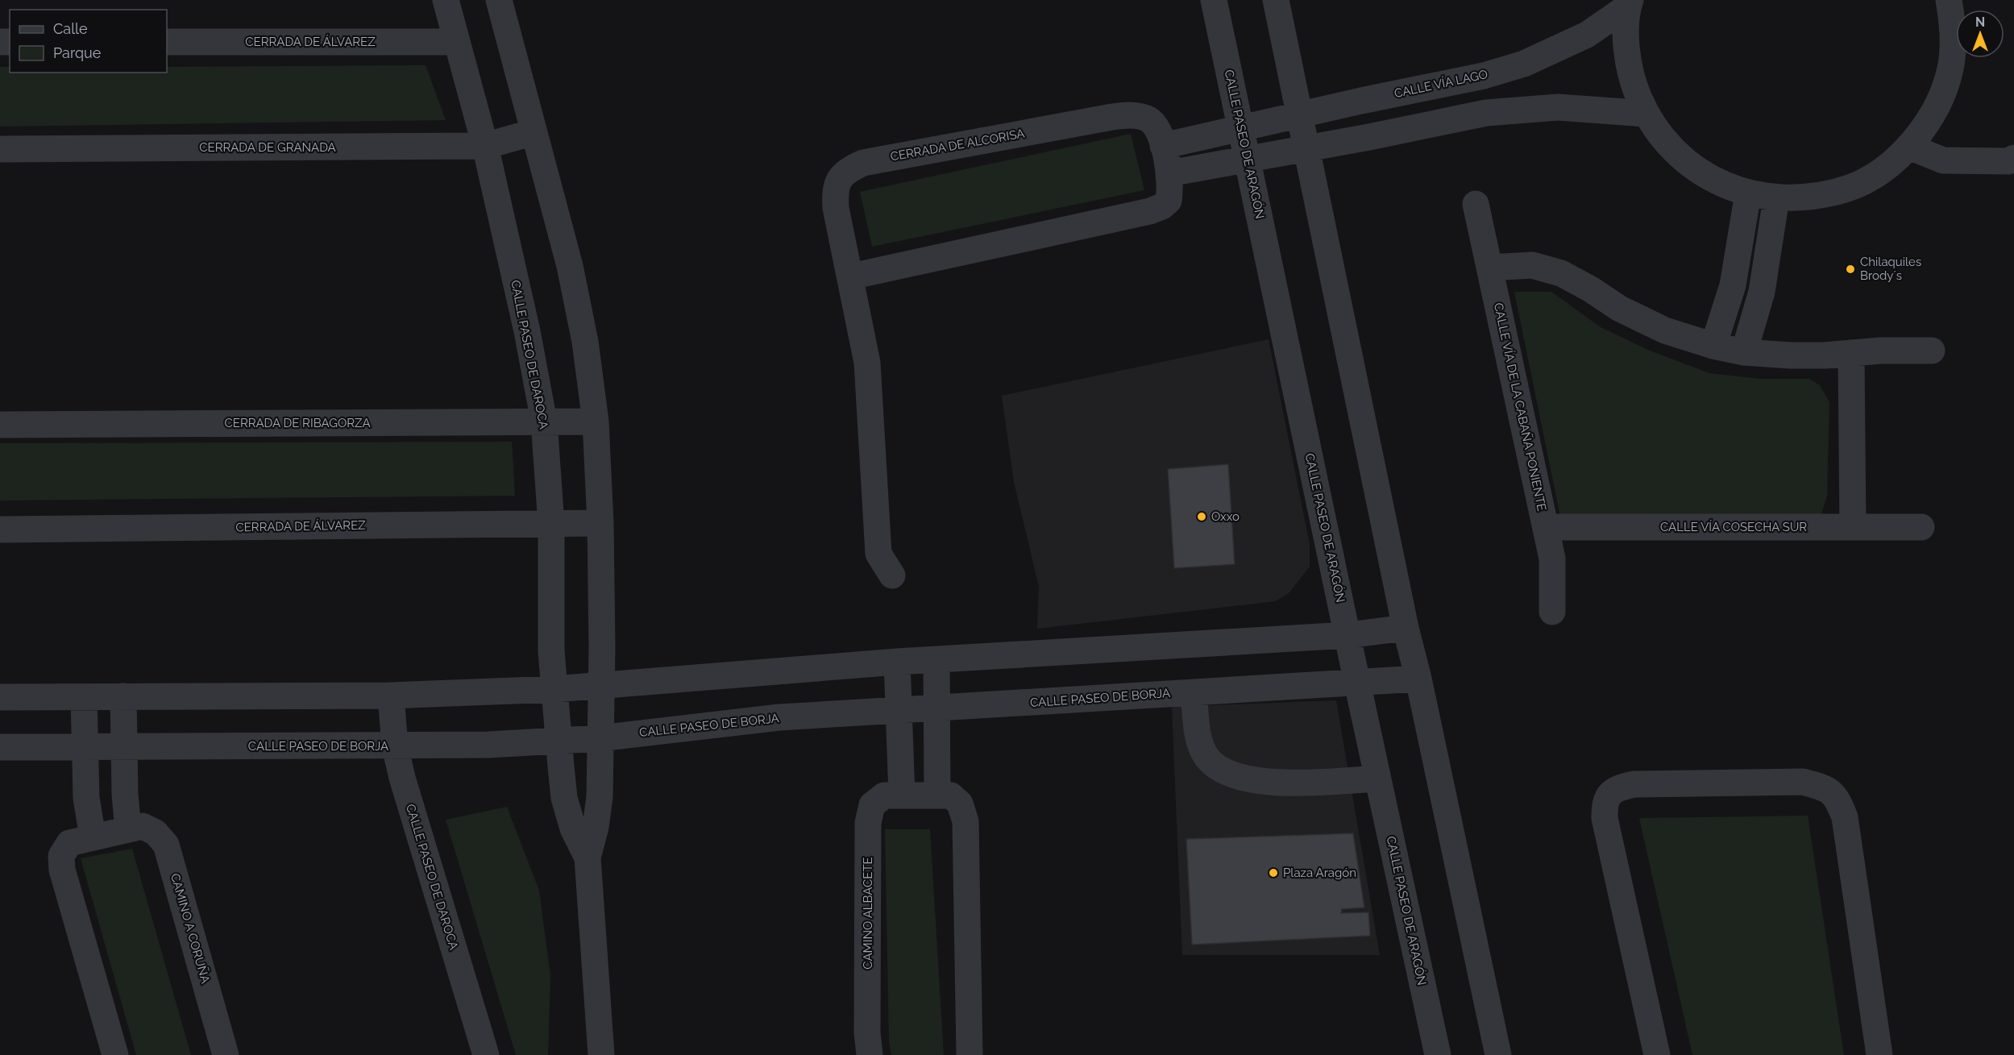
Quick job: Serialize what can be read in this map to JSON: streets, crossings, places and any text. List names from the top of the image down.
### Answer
{
  "streets": {
    "street": [
      "CERRADA DE ÁLVAREZ",
      "CALLE VÍA LAGO",
      "CALLE PASEO DE ARAGÓN",
      "CERRADA DE ALCORISA",
      "CERRADA DE GRANADA",
      "CALLE PASEO DE DAROCA",
      "CALLE VÍA DE LA CABAÑA PONIENTE",
      "CERRADA DE RIBAGORZA",
      "CALLE VÍA COSECHA SUR",
      "CALLE PASEO DE BORJA",
      "CAMINO ALBACETE",
      "CAMINO A CORUÑA"
    ]
  },
  "crossings": [
    ["CERRADA DE ÁLVAREZ", "CALLE PASEO DE DAROCA"],
    ["CALLE VÍA LAGO", "CALLE PASEO DE ARAGÓN"],
    ["CALLE PASEO DE ARAGÓN", "CALLE PASEO DE BORJA"],
    ["CERRADA DE GRANADA", "CALLE PASEO DE DAROCA"],
    ["CALLE PASEO DE DAROCA", "CERRADA DE RIBAGORZA"],
    ["CALLE PASEO DE DAROCA", "CALLE PASEO DE BORJA"],
    ["CALLE VÍA DE LA CABAÑA PONIENTE", "CALLE VÍA COSECHA SUR"]
  ],
  "places": ["Chilaquiles Brody´s", "Oxxo", "Plaza Aragón"],
  "legend": ["Calle", "Parque"],
  "north": "top"
}
